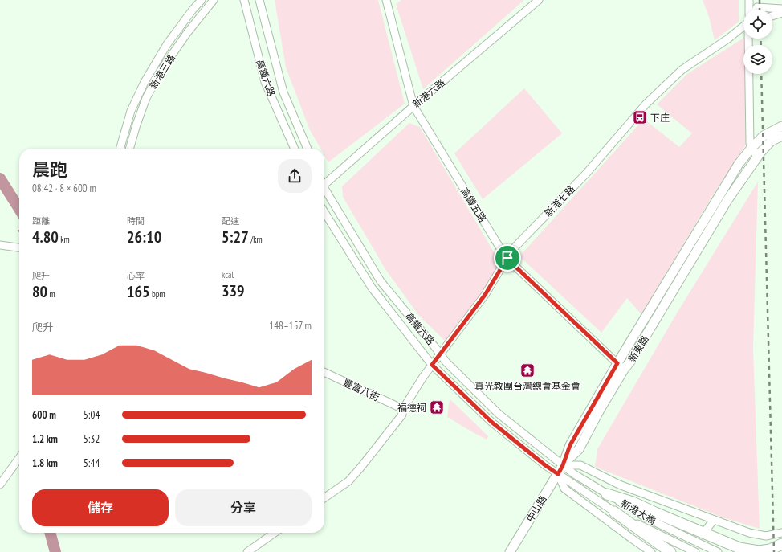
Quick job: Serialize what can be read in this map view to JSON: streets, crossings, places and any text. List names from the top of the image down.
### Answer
{
  "streets": {
    "main road": ["新東路", "中山路"],
    "street": [
      "新港三路",
      "高鐵六路",
      "新港六路",
      "新港七路",
      "高鐵五路",
      "豐富八街",
      "新港大橋"
    ]
  },
  "crossings": [
    ["高鐵六路", "新港七路"],
    ["高鐵六路", "新東路"],
    ["高鐵六路", "中山路"],
    ["高鐵六路", "新港大橋"],
    ["新港六路", "高鐵五路"],
    ["新港七路", "高鐵五路"],
    ["新港七路", "豐富八街"],
    ["高鐵五路", "新東路"],
    ["新東路", "中山路"],
    ["新東路", "新港大橋"],
    ["中山路", "新港大橋"]
  ],
  "places": {
    "bus stop": ["下庄"],
    "temple": ["真光教團台灣總會基金會", "福德祠"]
  },
  "page": {
    "heading": ["晨跑", "08:42 · 8 × 600 m"],
    "stats": [
      ["距離", "4.80 km"],
      ["時間", "26:10"],
      ["配速", "5:27 /km"],
      ["爬升", "80 m"],
      ["心率", "165 bpm"],
      ["kcal", "339"]
    ],
    "chart": ["爬升", "148–157 m"],
    "list": [
      {
        "name": "600 m",
        "note": "5:04"
      },
      {
        "name": "1.2 km",
        "note": "5:32"
      },
      {
        "name": "1.8 km",
        "note": "5:44"
      }
    ],
    "buttons": ["儲存", "分享"]
  }
}
